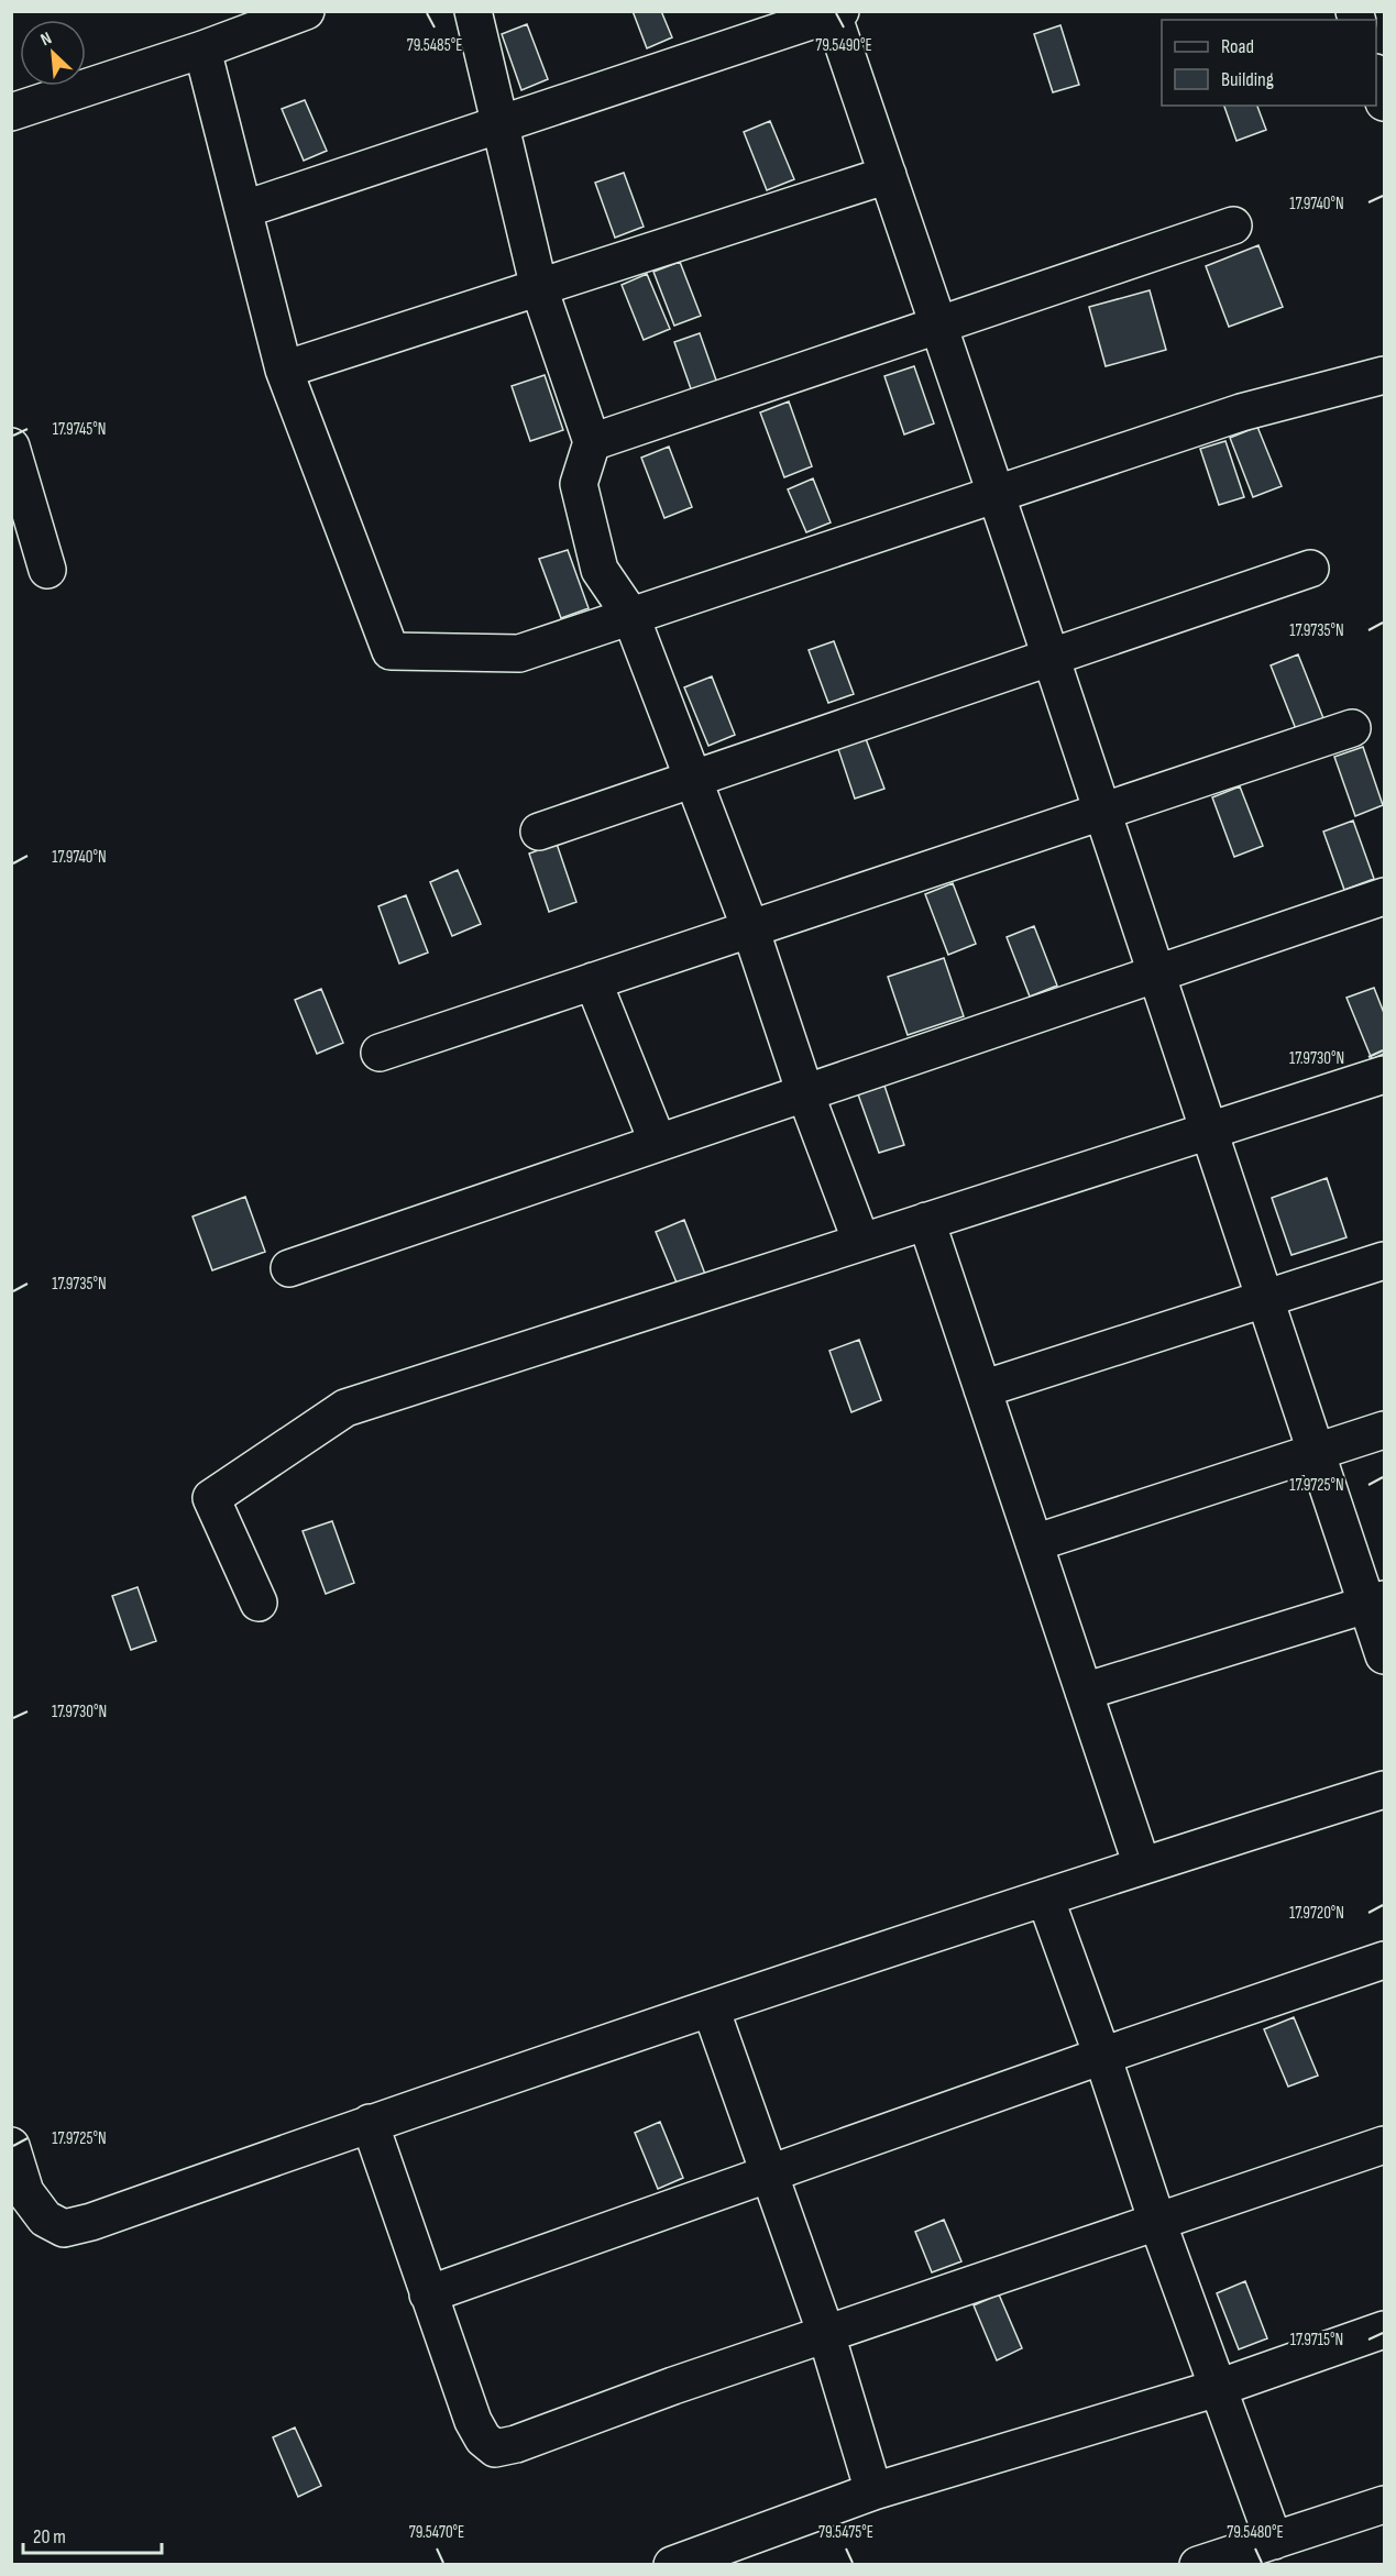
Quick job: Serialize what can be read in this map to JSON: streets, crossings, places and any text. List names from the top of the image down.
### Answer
{
  "legend": ["Road", "Building"],
  "scale_bar": "20 m",
  "north": "top left",
  "coordinates": [
    "79.5485°E",
    "79.5490°E",
    "17.9740°N",
    "17.9745°N",
    "17.9735°N",
    "17.9730°N",
    "17.9725°N",
    "17.9720°N",
    "17.9715°N",
    "79.5470°E",
    "79.5475°E",
    "79.5480°E"
  ]
}
